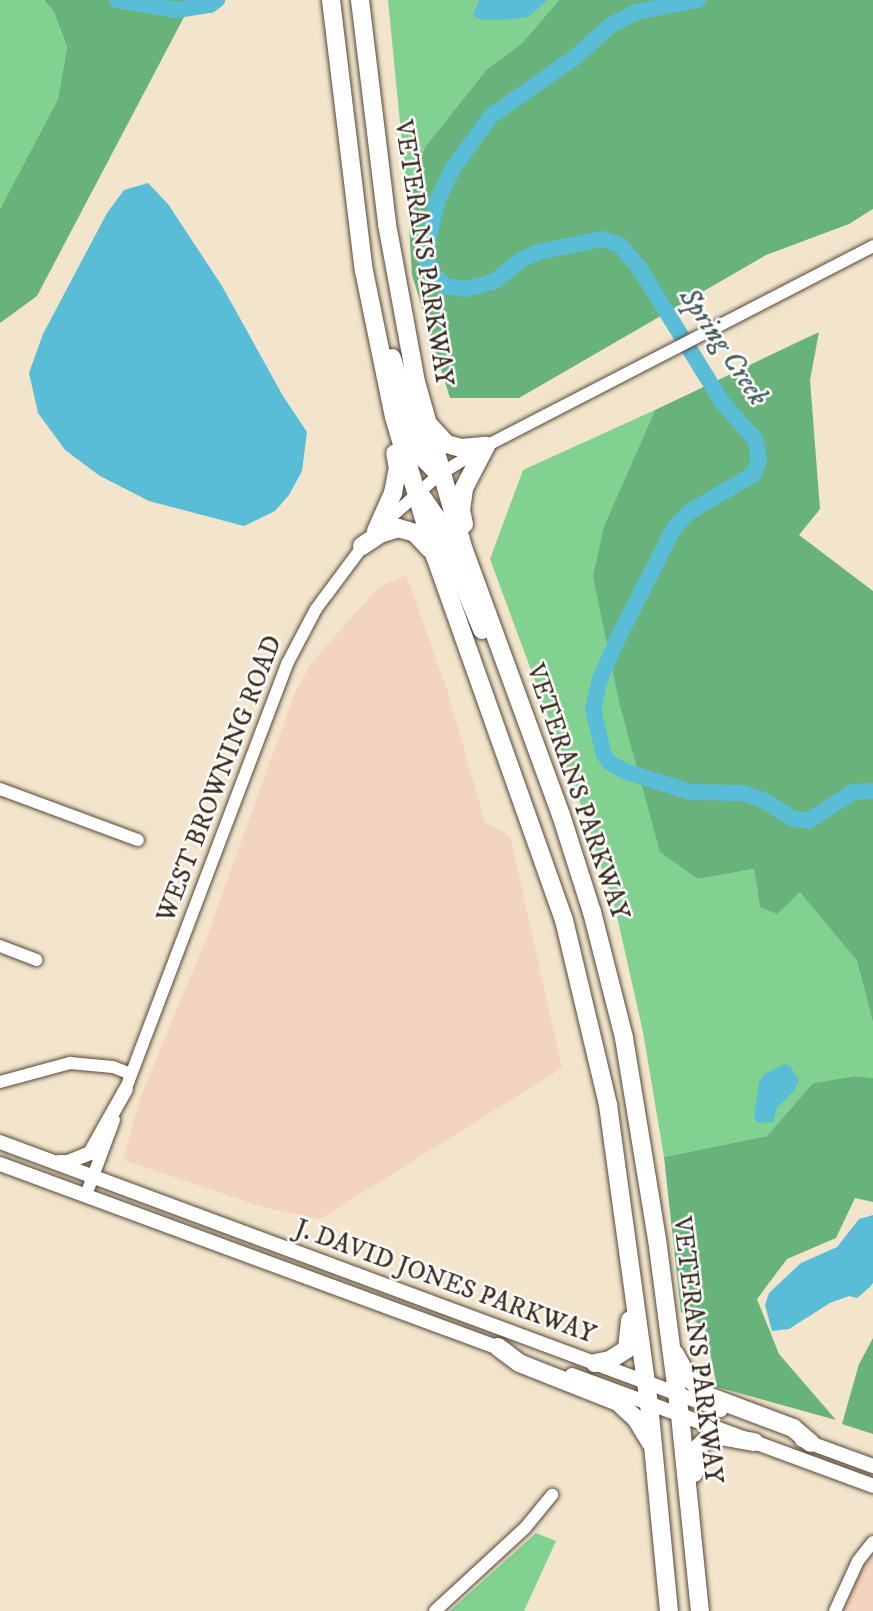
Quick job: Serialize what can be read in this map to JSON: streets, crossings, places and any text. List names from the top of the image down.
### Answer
{
  "streets": {
    "highway": ["VETERANS PARKWAY"],
    "main road": ["J. DAVID JONES PARKWAY"],
    "street": ["WEST BROWNING ROAD"]
  },
  "crossings": [
    ["VETERANS PARKWAY", "WEST BROWNING ROAD"],
    ["VETERANS PARKWAY", "J. DAVID JONES PARKWAY"],
    ["WEST BROWNING ROAD", "J. DAVID JONES PARKWAY"]
  ],
  "water": ["Spring Creek"]
}
